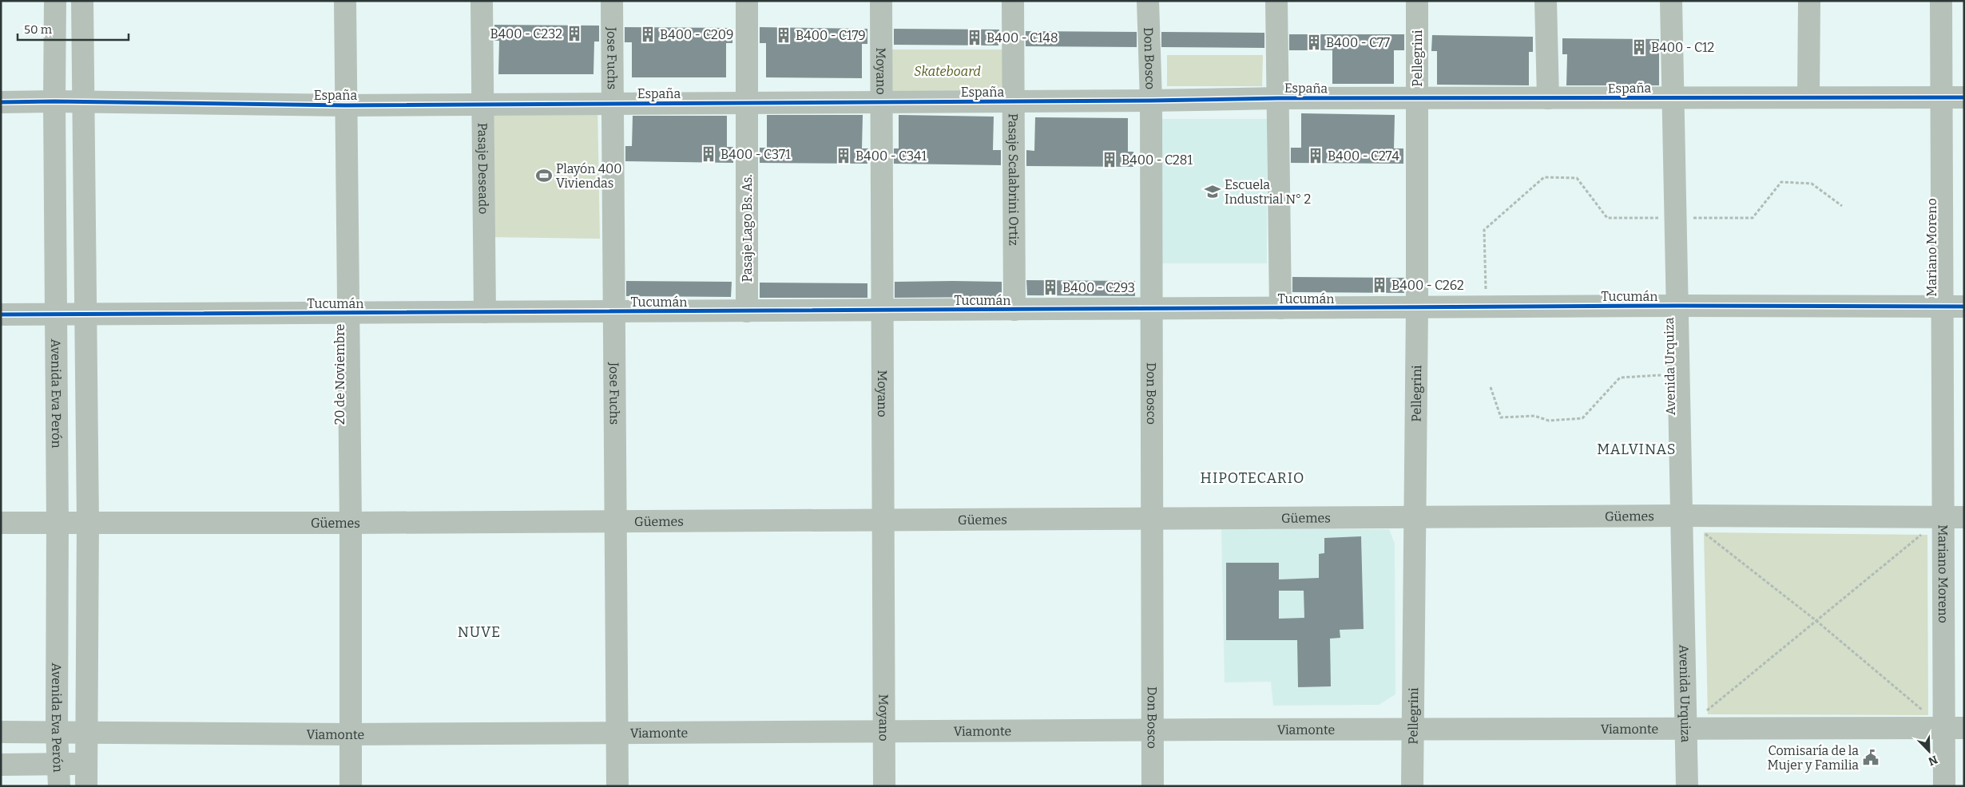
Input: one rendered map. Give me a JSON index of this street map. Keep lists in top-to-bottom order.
{
  "streets": {
    "street": [
      "Jose Fuchs",
      "Don Bosco",
      "Pellegrini",
      "Moyano",
      "España",
      "Pasaje Deseado",
      "Pasaje Scalabrini Ortiz",
      "Pasaje Lago Bs. As.",
      "Mariano Moreno",
      "Tucumán",
      "Avenida Urquiza",
      "20 de Noviembre",
      "Avenida Eva Perón",
      "Güemes",
      "Viamonte"
    ]
  },
  "crossings": [
    ["Jose Fuchs", "España"],
    ["Jose Fuchs", "Tucumán"],
    ["Jose Fuchs", "Güemes"],
    ["Jose Fuchs", "Viamonte"],
    ["Don Bosco", "España"],
    ["Don Bosco", "Tucumán"],
    ["Don Bosco", "Güemes"],
    ["Don Bosco", "Viamonte"],
    ["Pellegrini", "España"],
    ["Pellegrini", "Tucumán"],
    ["Pellegrini", "Güemes"],
    ["Pellegrini", "Viamonte"],
    ["Moyano", "España"],
    ["Moyano", "Tucumán"],
    ["Moyano", "Güemes"],
    ["Moyano", "Viamonte"],
    ["España", "Pasaje Deseado"],
    ["España", "Pasaje Scalabrini Ortiz"],
    ["España", "Pasaje Lago Bs. As."],
    ["España", "Mariano Moreno"],
    ["España", "Avenida Urquiza"],
    ["España", "20 de Noviembre"],
    ["España", "Avenida Eva Perón"],
    ["Pasaje Deseado", "Tucumán"],
    ["Pasaje Scalabrini Ortiz", "Tucumán"],
    ["Pasaje Lago Bs. As.", "Tucumán"],
    ["Mariano Moreno", "Tucumán"],
    ["Mariano Moreno", "Güemes"],
    ["Mariano Moreno", "Viamonte"],
    ["Tucumán", "Avenida Urquiza"],
    ["Tucumán", "20 de Noviembre"],
    ["Tucumán", "Avenida Eva Perón"],
    ["Avenida Urquiza", "Güemes"],
    ["Avenida Urquiza", "Viamonte"],
    ["20 de Noviembre", "Güemes"],
    ["20 de Noviembre", "Viamonte"],
    ["Avenida Eva Perón", "Güemes"],
    ["Avenida Eva Perón", "Viamonte"]
  ],
  "districts": ["MALVINAS", "HIPOTECARIO", "NUVE"],
  "parks": ["Skateboard"],
  "places": {
    "building": [
      "B400 - C232",
      "B400 - C209",
      "B400 - C179",
      "B400 - C148",
      "B400 - C77",
      "B400 - C12",
      "B400 - C371",
      "B400 - C341",
      "B400 - C274",
      "B400 - C281",
      "B400 - C262",
      "B400 - C293"
    ],
    "sports": ["Playón 400 Viviendas"],
    "school or university": ["Escuela Industrial N° 2"],
    "public building": ["Comisaría de la Mujer y Familia"]
  },
  "scale_bar": "50 m",
  "north": "bottom right"
}
